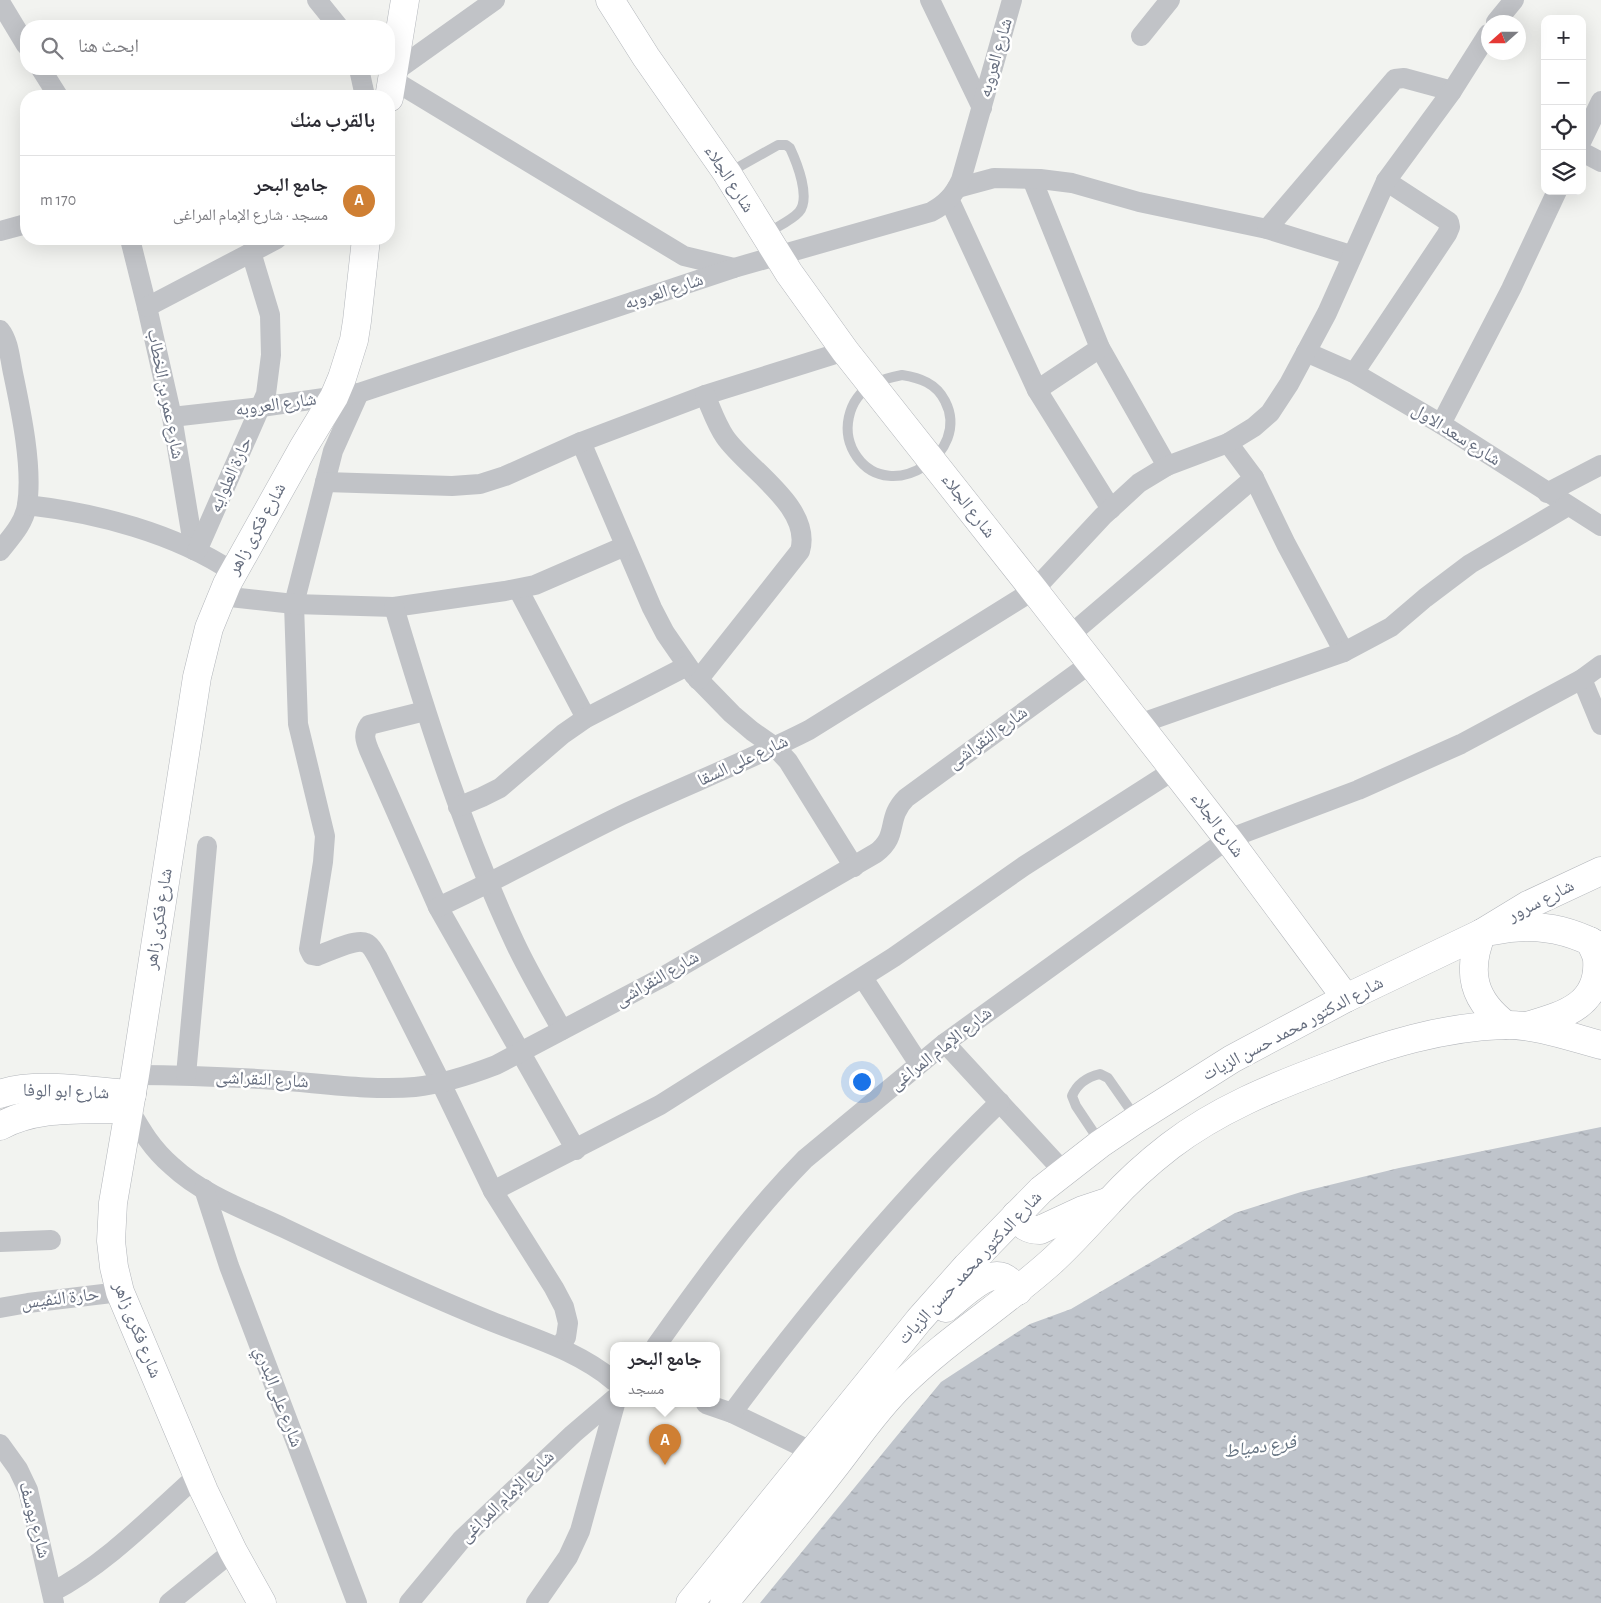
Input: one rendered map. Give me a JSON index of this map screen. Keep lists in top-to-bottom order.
{
  "streets": {
    "street": [
      "شارع العروبه",
      "شارع الجلاء",
      "شارع عمر بن الخطاب",
      "شارع سعد الاول",
      "حارة العلوايه",
      "شارع فكرى زاهر",
      "شارع النقراشى",
      "شارع على السقا",
      "شارع سرور",
      "شارع الدكتور محمد حسن الزيات",
      "شارع الإمام المراغى",
      "شارع ابو الوفا",
      "حارة النفيس",
      "شارع على البدري",
      "شارع يوسف"
    ]
  },
  "crossings": [
    ["شارع العروبه", "شارع الجلاء"],
    ["شارع العروبه", "شارع عمر بن الخطاب"],
    ["شارع العروبه", "حارة العلوايه"],
    ["شارع العروبه", "شارع فكرى زاهر"],
    ["شارع الجلاء", "شارع النقراشى"],
    ["شارع الجلاء", "شارع على السقا"],
    ["شارع الجلاء", "شارع الدكتور محمد حسن الزيات"],
    ["شارع الجلاء", "شارع الإمام المراغى"],
    ["شارع عمر بن الخطاب", "حارة العلوايه"],
    ["شارع سعد الاول", "شارع على السقا"],
    ["شارع فكرى زاهر", "شارع النقراشى"],
    ["شارع فكرى زاهر", "شارع ابو الوفا"],
    ["شارع فكرى زاهر", "حارة النفيس"],
    ["شارع النقراشى", "شارع ابو الوفا"],
    ["شارع سرور", "شارع الدكتور محمد حسن الزيات"]
  ],
  "water": ["فرع دمياط"],
  "north": "left",
  "page": {
    "map_buttons": ["+", "−"],
    "search": "ابحث هنا",
    "heading": "بالقرب منك",
    "list": [
      {
        "mark": "A",
        "name": "جامع البحر",
        "note": "مسجد · شارع الإمام المراغى",
        "value": "170 m"
      }
    ],
    "popup": ["جامع البحر", "مسجد"],
    "pins": "A"
  }
}
